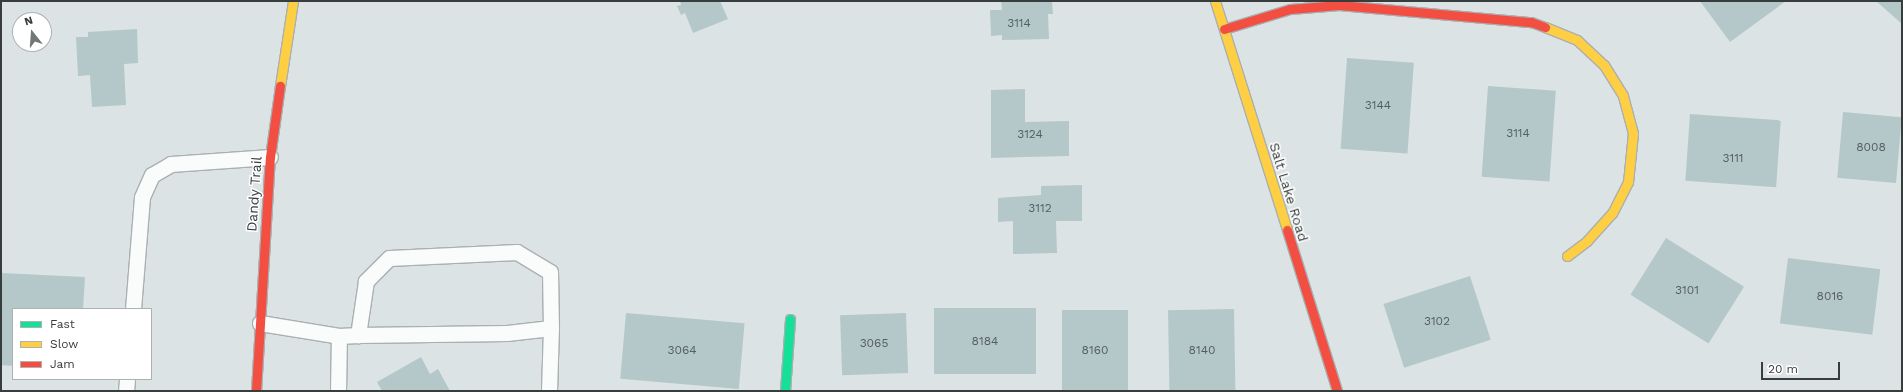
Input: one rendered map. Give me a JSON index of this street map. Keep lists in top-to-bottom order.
{
  "streets": {
    "street": ["Salt Lake Road", "Dandy Trail"]
  },
  "house_numbers": [
    "3114",
    "3144",
    "3114",
    "3124",
    "8008",
    "3111",
    "3112",
    "3101",
    "8016",
    "3102",
    "8184",
    "3065",
    "3064",
    "8160",
    "8140"
  ],
  "legend": ["Fast", "Slow", "Jam"],
  "scale_bar": "20 m",
  "north": "top"
}
